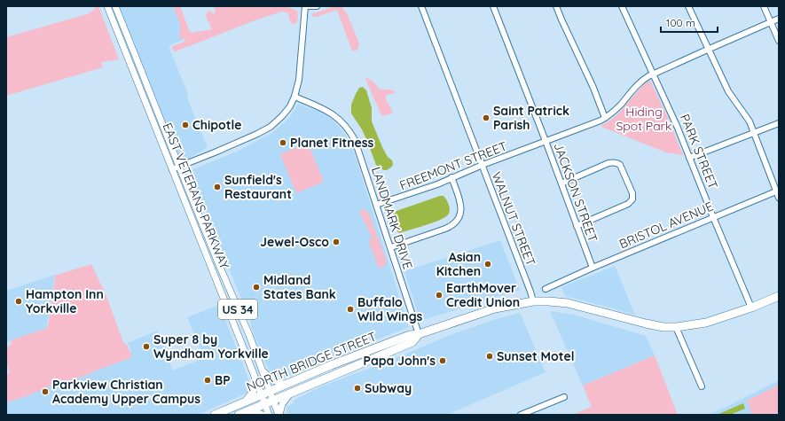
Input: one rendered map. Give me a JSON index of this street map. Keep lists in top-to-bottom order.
{
  "streets": {
    "highway": ["NORTH BRIDGE STREET"],
    "main road": ["EAST VETERANS PARKWAY", "US 34"],
    "street": [
      "PARK STREET",
      "FREEMONT STREET",
      "JACKSON STREET",
      "LANDMARK DRIVE",
      "WALNUT STREET",
      "BRISTOL AVENUE"
    ]
  },
  "crossings": [
    ["PARK STREET", "FREEMONT STREET"],
    ["PARK STREET", "BRISTOL AVENUE"],
    ["PARK STREET", "NORTH BRIDGE STREET"],
    ["FREEMONT STREET", "JACKSON STREET"],
    ["FREEMONT STREET", "LANDMARK DRIVE"],
    ["FREEMONT STREET", "WALNUT STREET"],
    ["JACKSON STREET", "BRISTOL AVENUE"],
    ["EAST VETERANS PARKWAY", "US 34"],
    ["EAST VETERANS PARKWAY", "NORTH BRIDGE STREET"],
    ["LANDMARK DRIVE", "NORTH BRIDGE STREET"],
    ["WALNUT STREET", "NORTH BRIDGE STREET"],
    ["US 34", "NORTH BRIDGE STREET"]
  ],
  "parks": ["Hiding Spot Park"],
  "places": [
    "Saint Patrick Parish",
    "Chipotle",
    "Planet Fitness",
    "Sunfield's Restaurant",
    "Jewel-Osco",
    "Asian Kitchen",
    "Midland States Bank",
    "EarthMover Credit Union",
    "Hampton Inn Yorkville",
    "Buffalo Wild Wings",
    "Super 8 by Wyndham Yorkville",
    "Sunset Motel",
    "Papa John's",
    "BP",
    "Subway",
    "Parkview Christian Academy Upper Campus"
  ],
  "scale_bar": "100 m"
}
